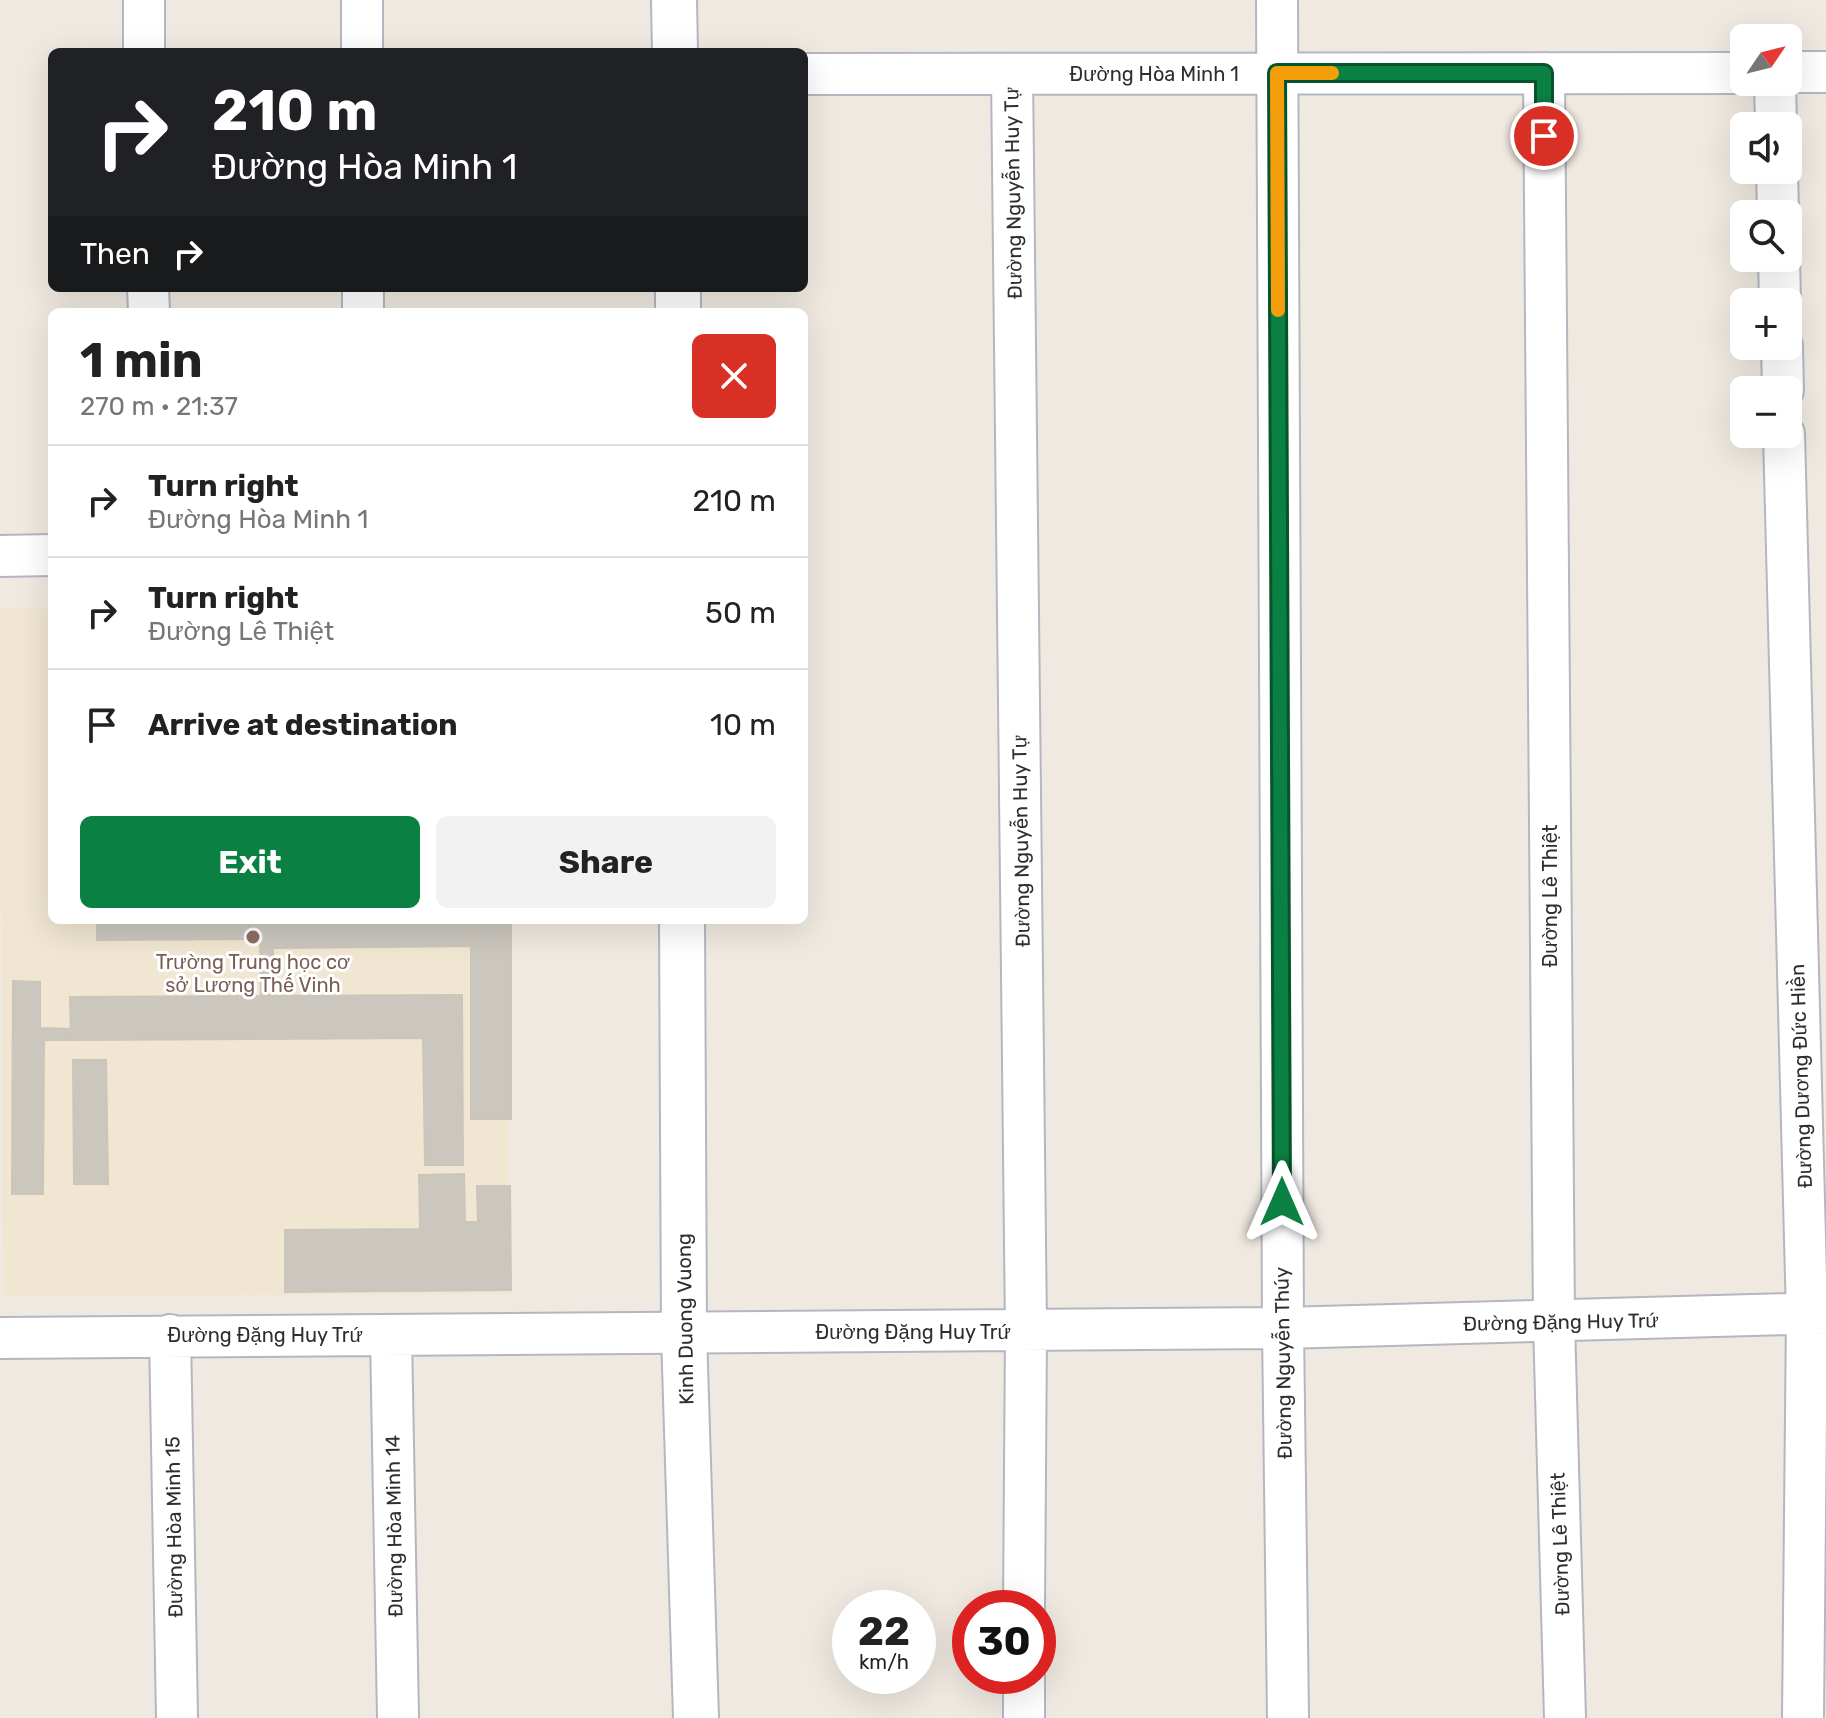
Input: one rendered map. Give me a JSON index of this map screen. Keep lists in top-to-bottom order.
{
  "streets": {
    "street": [
      "Đường Hòa Minh 1",
      "Đường Nguyễn Huy Tự",
      "Đường Lê Thiệt",
      "Đường Dương Đức Hiền",
      "Kinh Duong Vuong",
      "Đường Đặng Huy Trứ",
      "Đường Nguyễn Thúy",
      "Đường Hòa Minh 14",
      "Đường Hòa Minh 15"
    ]
  },
  "crossings": [
    ["Đường Hòa Minh 1", "Đường Nguyễn Huy Tự"],
    ["Đường Hòa Minh 1", "Đường Lê Thiệt"],
    ["Đường Hòa Minh 1", "Đường Nguyễn Thúy"],
    ["Đường Nguyễn Huy Tự", "Đường Đặng Huy Trứ"],
    ["Đường Lê Thiệt", "Đường Đặng Huy Trứ"],
    ["Đường Dương Đức Hiền", "Đường Đặng Huy Trứ"],
    ["Kinh Duong Vuong", "Đường Đặng Huy Trứ"],
    ["Đường Đặng Huy Trứ", "Đường Nguyễn Thúy"],
    ["Đường Đặng Huy Trứ", "Đường Hòa Minh 14"],
    ["Đường Đặng Huy Trứ", "Đường Hòa Minh 15"]
  ],
  "places": ["Trường Trung học cơ sở Lương Thế Vinh"],
  "north": "top right",
  "page": {
    "map_buttons": ["+", "−"],
    "turn": ["210 m", "Đường Hòa Minh 1"],
    "then": "Then",
    "heading": ["1 min", "270 m · 21:37"],
    "list": [
      {
        "name": "Turn right",
        "note": "Đường Hòa Minh 1",
        "value": "210 m"
      },
      {
        "name": "Turn right",
        "note": "Đường Lê Thiệt",
        "value": "50 m"
      },
      {
        "name": "Arrive at destination",
        "value": "10 m"
      }
    ],
    "buttons": ["Exit", "Share"],
    "speed": "22 km/h",
    "limit": "30"
  }
}
